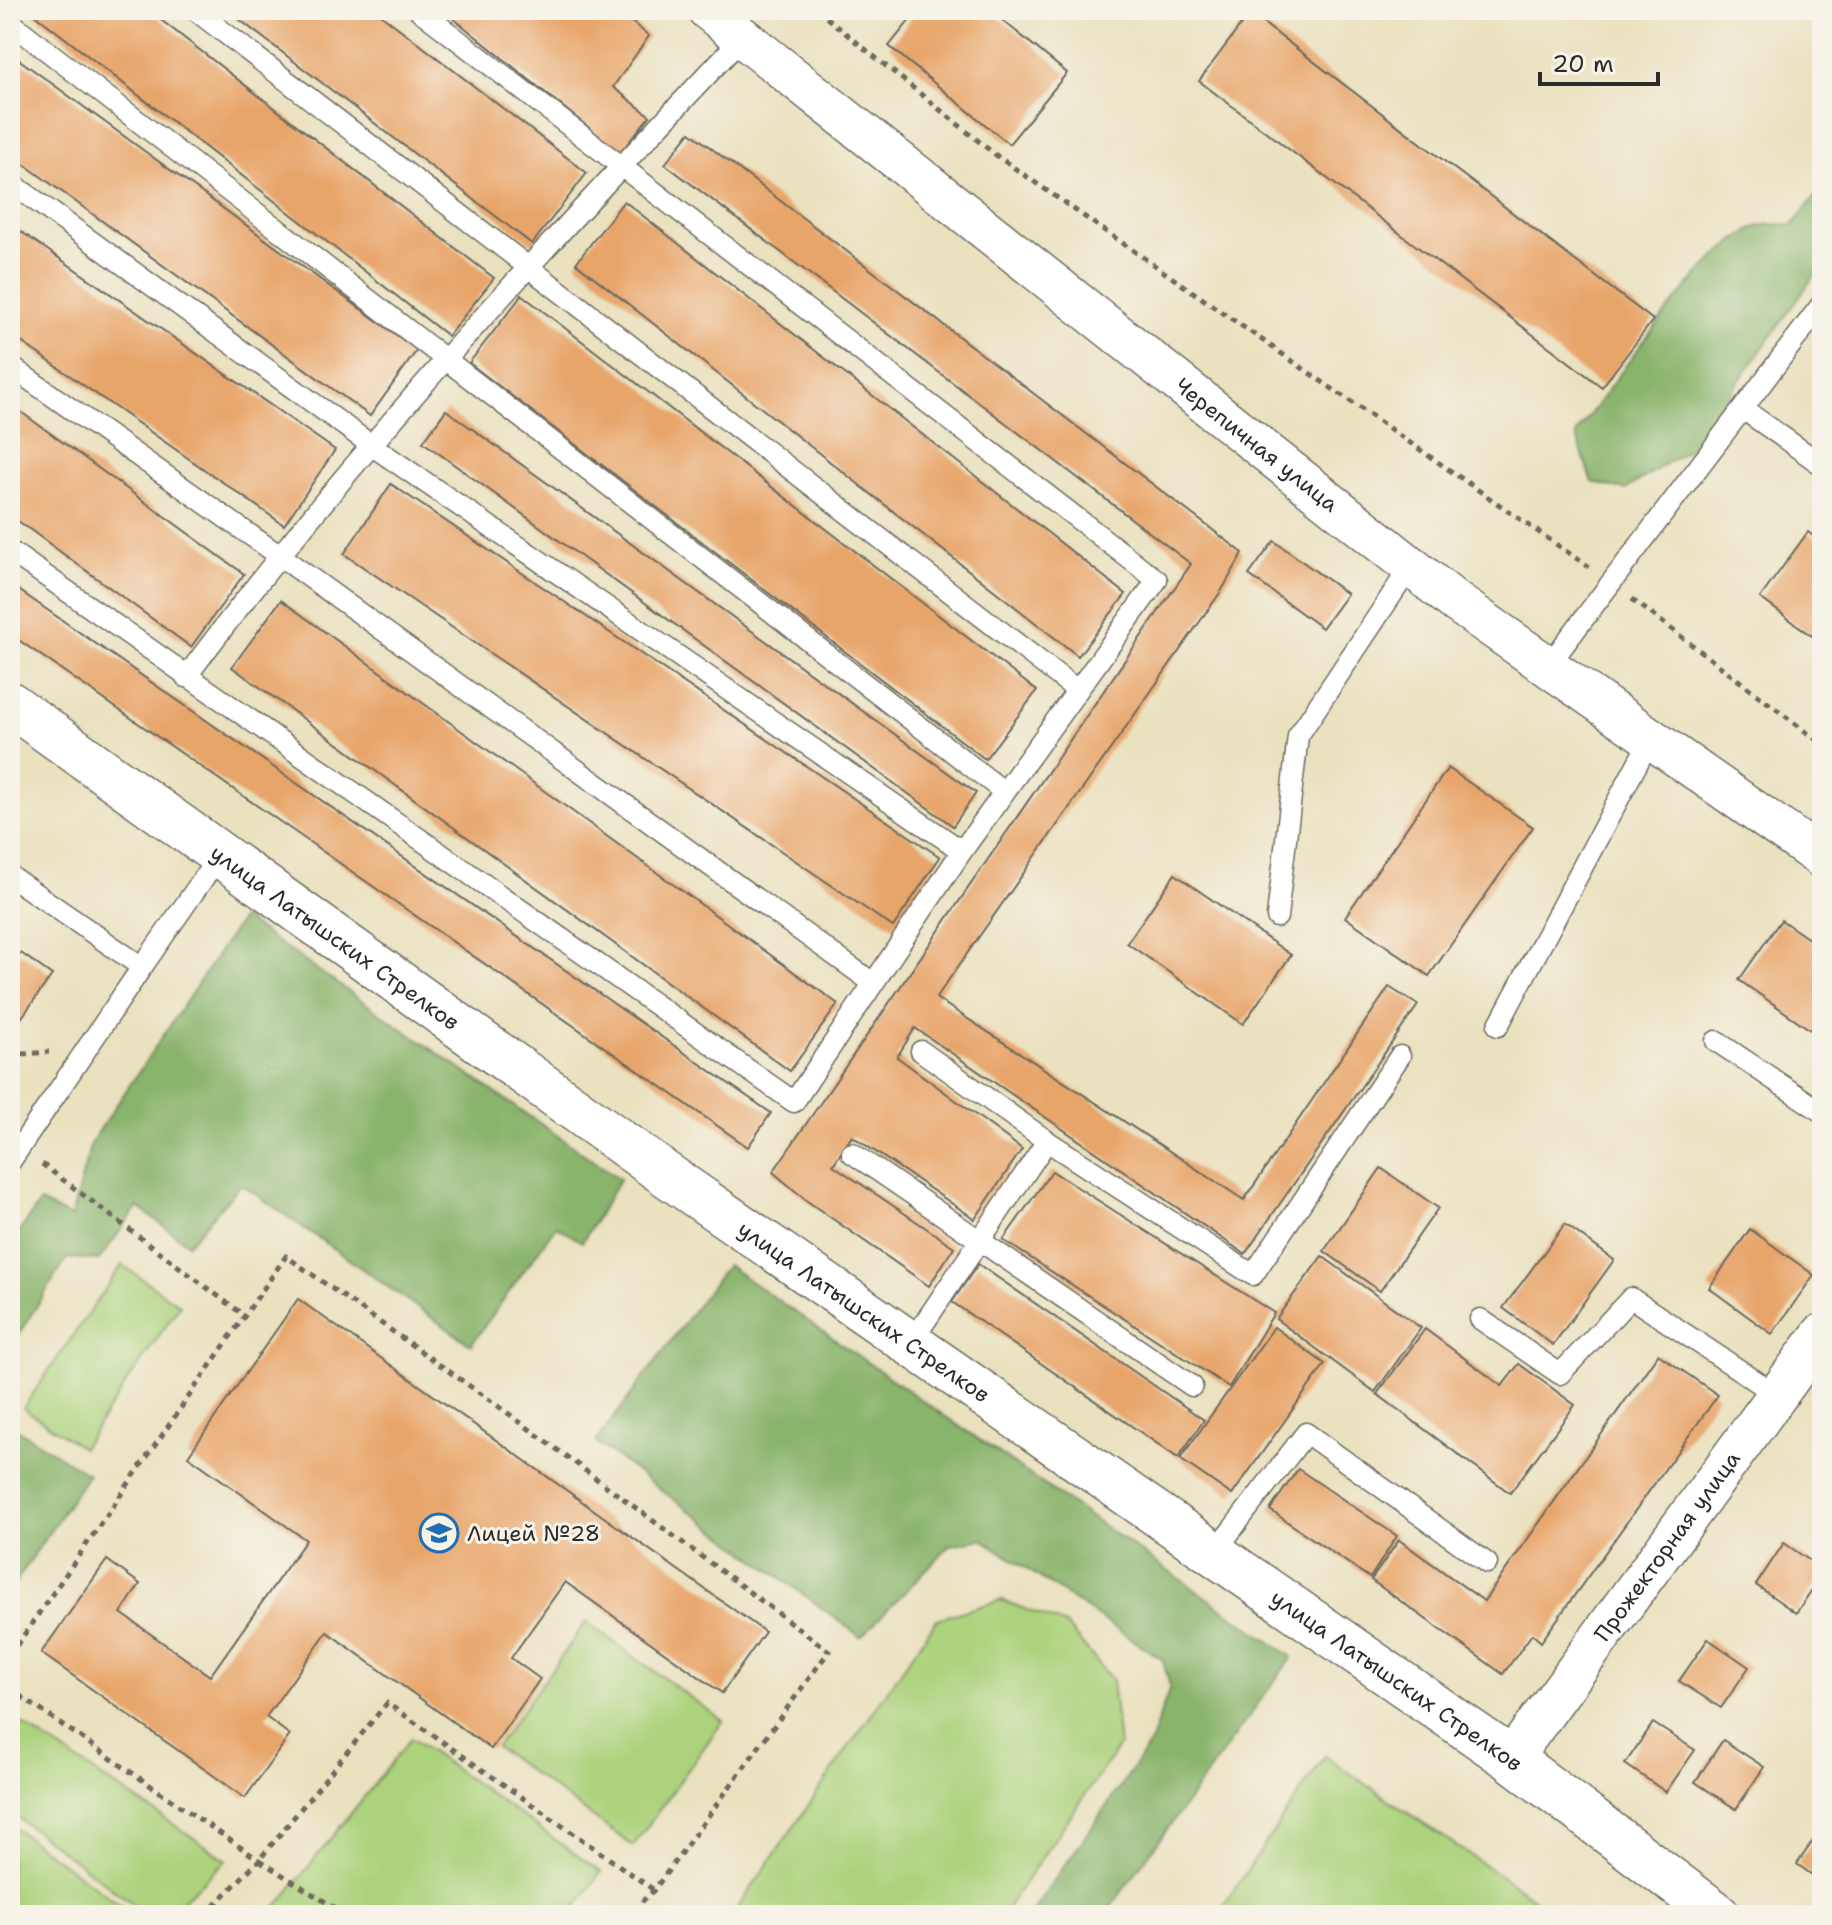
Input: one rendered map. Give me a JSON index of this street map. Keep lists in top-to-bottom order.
{
  "streets": {
    "street": ["Черепичная улица", "улица Латышских Стрелков", "Прожекторная улица"]
  },
  "crossings": [
    ["улица Латышских Стрелков", "Прожекторная улица"]
  ],
  "places": {
    "school or university": ["Лицей №28"]
  },
  "scale_bar": "20 m"
}
